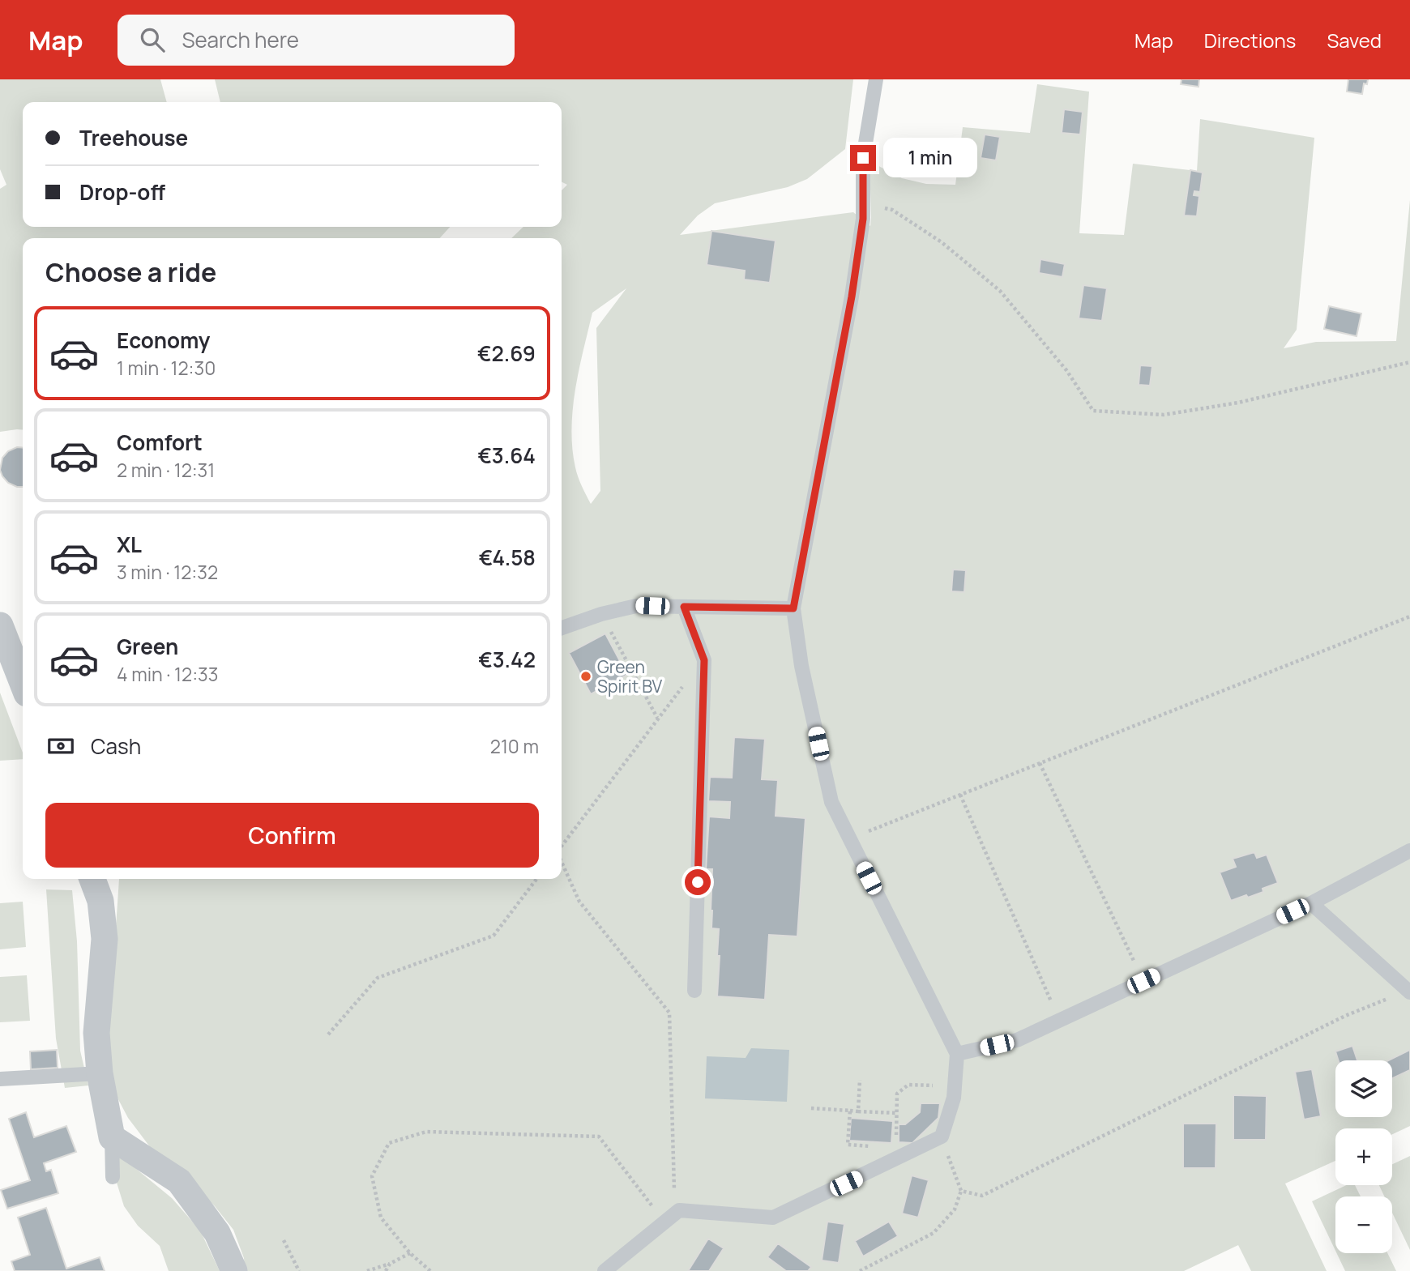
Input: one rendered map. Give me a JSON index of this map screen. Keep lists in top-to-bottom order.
{
  "places": ["Green Spirit BV"],
  "page": {
    "header": "Map",
    "search": "Search here",
    "nav": ["Map", "Directions", "Saved"],
    "banner": ["Treehouse", "Drop-off"],
    "bubble": "1 min",
    "heading": "Choose a ride",
    "list": [
      {
        "name": "Economy",
        "note": "1 min · 12:30",
        "value": "€2.69"
      },
      {
        "name": "Comfort",
        "note": "2 min · 12:31",
        "value": "€3.64"
      },
      {
        "name": "XL",
        "note": "3 min · 12:32",
        "value": "€4.58"
      },
      {
        "name": "Green",
        "note": "4 min · 12:33",
        "value": "€3.42"
      }
    ],
    "pay": ["Cash", "210 m"],
    "buttons": "Confirm",
    "map_buttons": ["+", "−"]
  }
}
